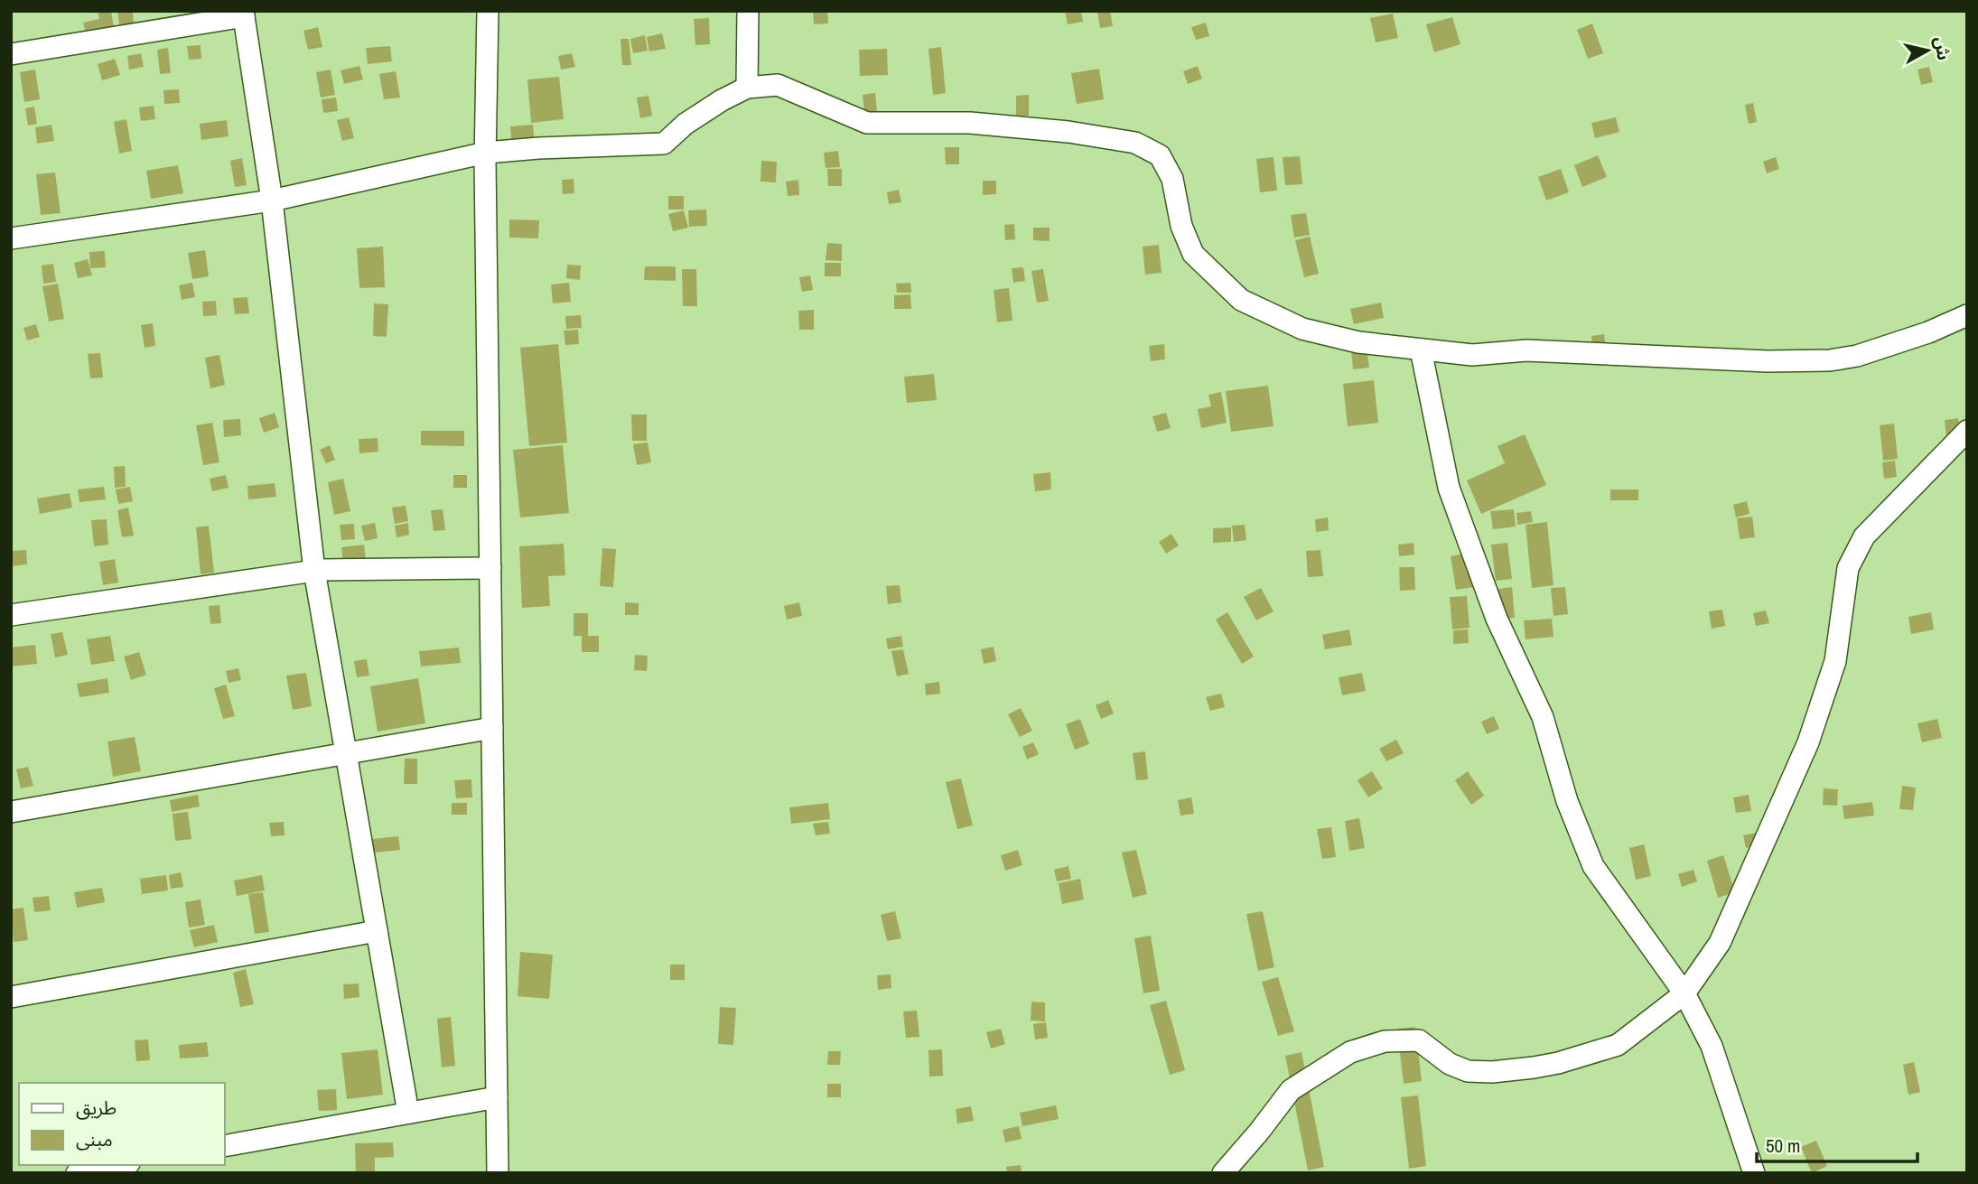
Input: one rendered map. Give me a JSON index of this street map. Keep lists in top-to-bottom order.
{
  "legend": ["طريق", "مبنى"],
  "scale_bar": "50 m",
  "north": "right"
}
